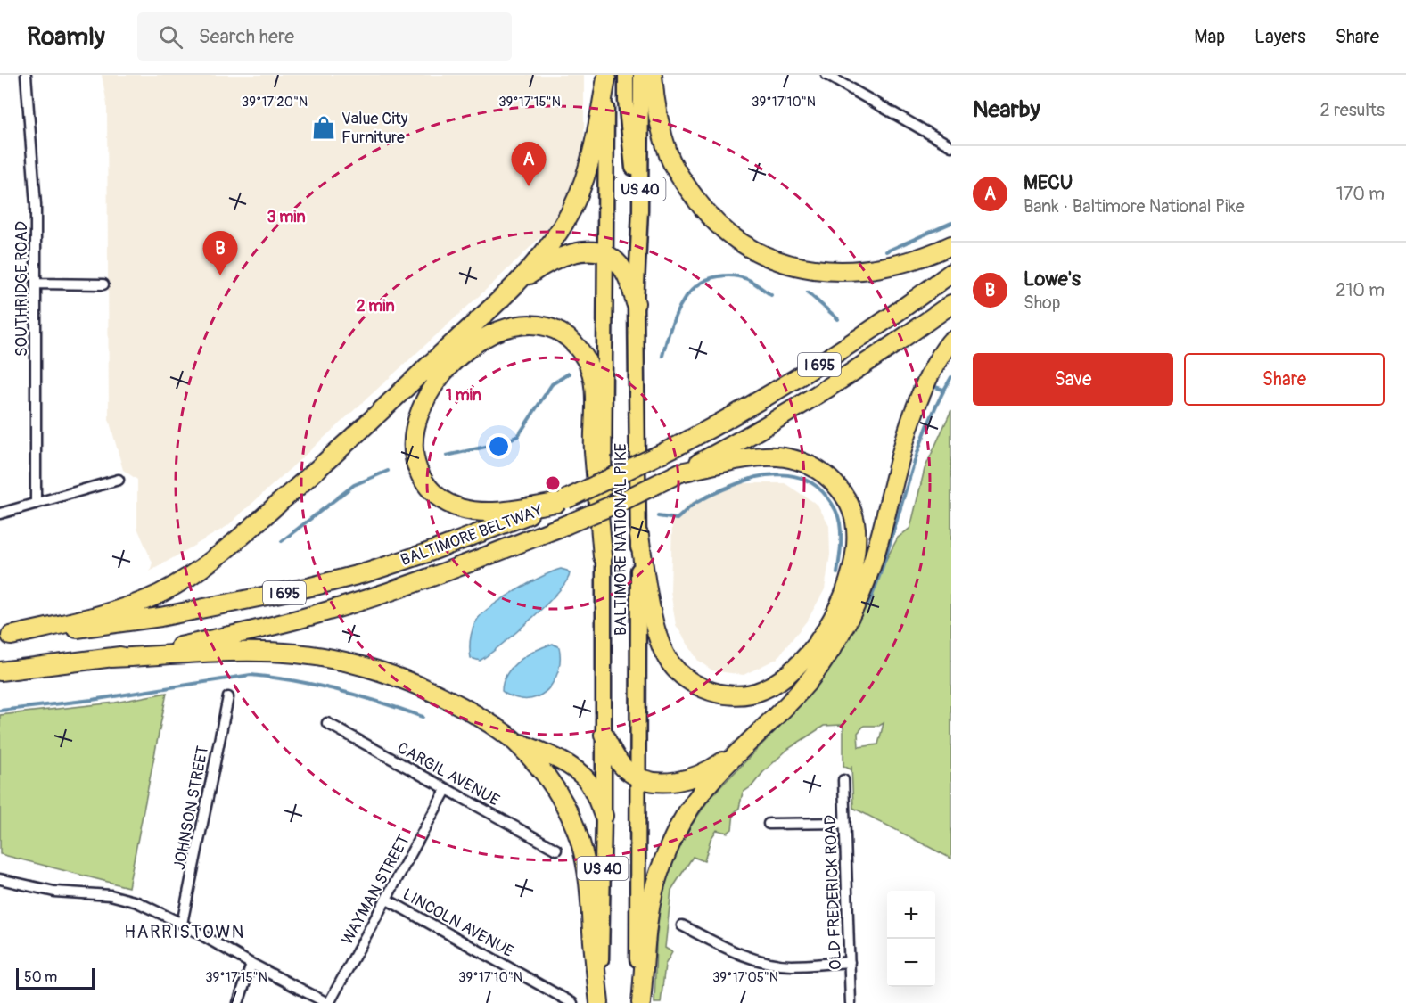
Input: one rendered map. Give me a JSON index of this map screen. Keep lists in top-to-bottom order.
{
  "streets": {
    "highway": ["I 695", "BALTIMORE BELTWAY"],
    "main road": ["US 40", "BALTIMORE NATIONAL PIKE"],
    "street": [
      "SOUTHRIDGE ROAD",
      "CARGIL AVENUE",
      "JOHNSON STREET",
      "WAYMAN STREET",
      "OLD FREDERICK ROAD",
      "LINCOLN AVENUE"
    ]
  },
  "crossings": [
    ["CARGIL AVENUE", "WAYMAN STREET"],
    ["WAYMAN STREET", "LINCOLN AVENUE"]
  ],
  "districts": ["HARRISTOWN"],
  "places": {
    "shop": ["Value City Furniture"]
  },
  "scale_bar": "50 m",
  "page": {
    "header": "Roamly",
    "search": "Search here",
    "nav": ["Map", "Layers", "Share"],
    "heading": ["Nearby", "2 results"],
    "pins": ["A", "B"],
    "list": [
      {
        "mark": "A",
        "name": "MECU",
        "note": "Bank · Baltimore National Pike",
        "value": "170 m"
      },
      {
        "mark": "B",
        "name": "Lowe's",
        "note": "Shop",
        "value": "210 m"
      }
    ],
    "buttons": ["Save", "Share"],
    "map_buttons": ["+", "−"],
    "scale": "50 m"
  },
  "coordinates": [
    "39°17'20\"N",
    "39°17'15\"N",
    "39°17'10\"N",
    "39°17'05\"N"
  ],
  "rings": ["3 min", "2 min", "1 min"]
}
